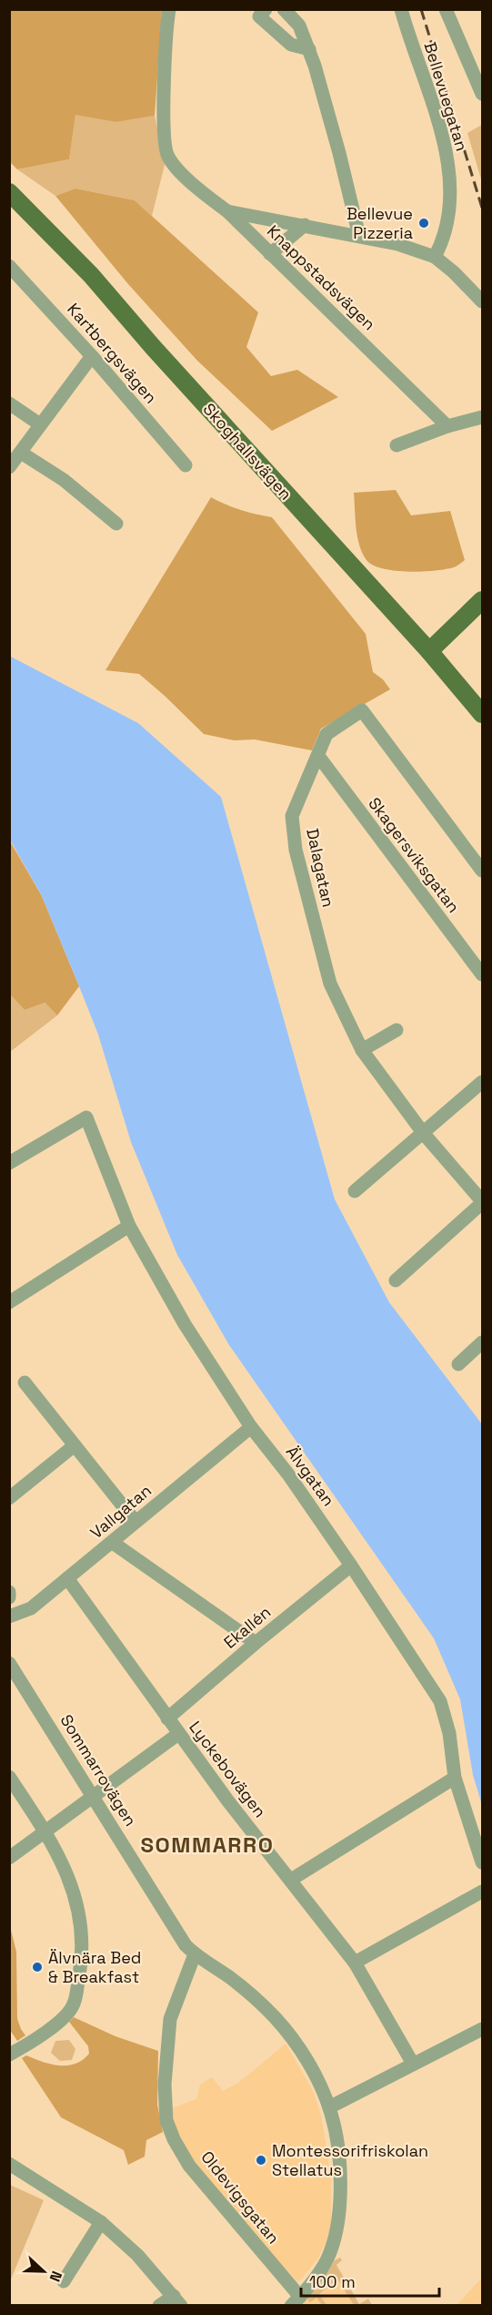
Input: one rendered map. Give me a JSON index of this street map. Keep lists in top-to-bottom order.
{
  "streets": {
    "main road": ["Skoghallsvägen"],
    "street": [
      "Bellevuegatan",
      "Knappstadsvägen",
      "Kartbergsvägen",
      "Skagersviksgatan",
      "Dalagatan",
      "Älvgatan",
      "Vallgatan",
      "Ekallén",
      "Lyckebovägen",
      "Sommarrovägen",
      "Oldevigsgatan"
    ]
  },
  "crossings": [
    ["Skagersviksgatan", "Dalagatan"],
    ["Älvgatan", "Vallgatan"],
    ["Älvgatan", "Ekallén"],
    ["Vallgatan", "Lyckebovägen"],
    ["Ekallén", "Lyckebovägen"],
    ["Sommarrovägen", "Oldevigsgatan"]
  ],
  "districts": ["SOMMARRO"],
  "places": ["Bellevue Pizzeria", "Älvnära Bed & Breakfast", "Montessorifriskolan Stellatus"],
  "scale_bar": "100 m",
  "north": "right"
}
